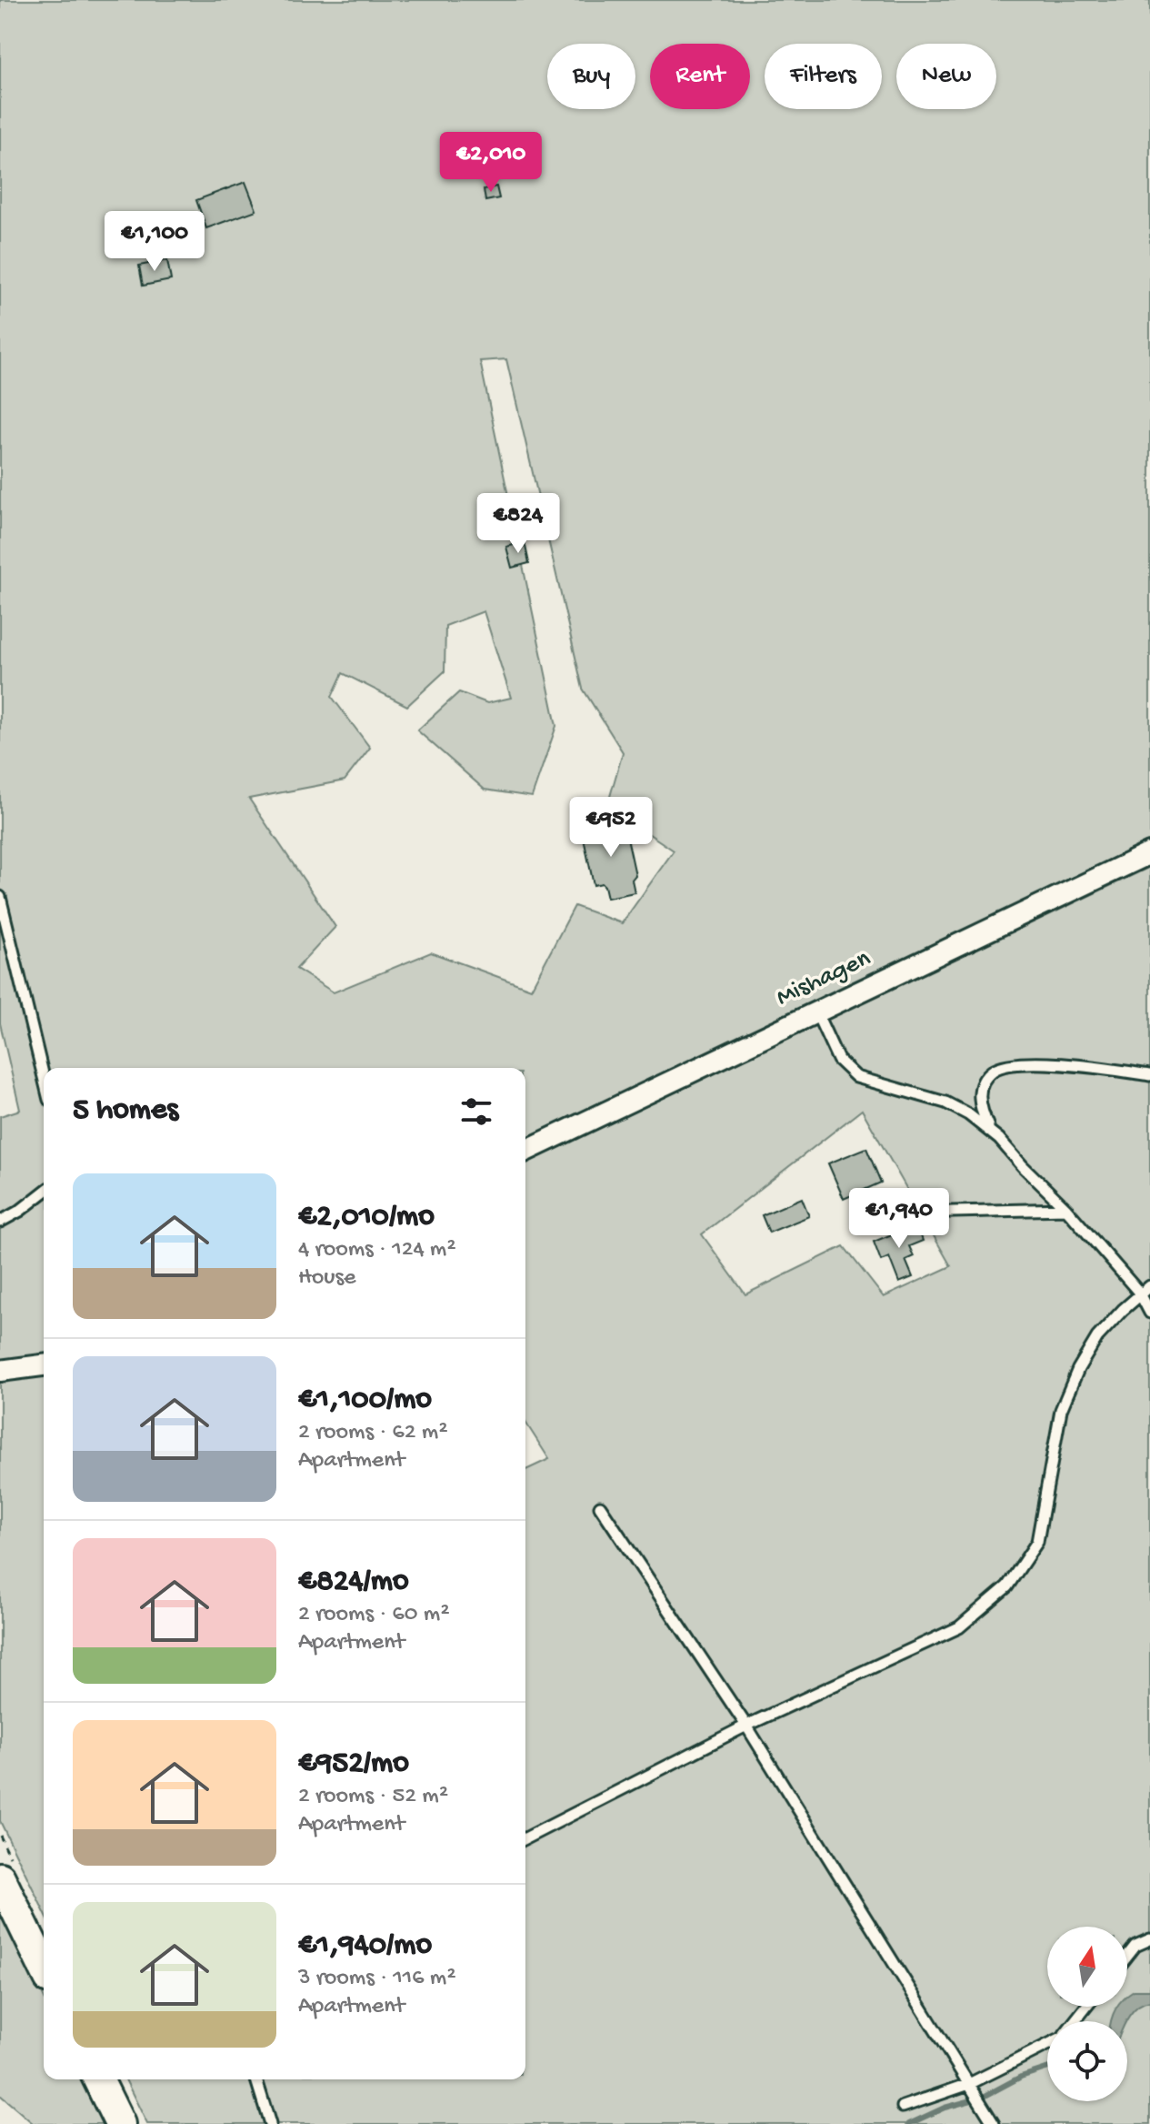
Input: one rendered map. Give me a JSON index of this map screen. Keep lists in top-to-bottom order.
{
  "streets": {
    "street": ["Mishagen"]
  },
  "north": "top",
  "page": {
    "chip": [
      "Buy",
      "Rent",
      "Filters",
      "New"
    ],
    "price": [
      "€2,010",
      "€1,100",
      "€824",
      "€952",
      "€1,940"
    ],
    "heading": "5 homes",
    "list": [
      {
        "name": "€2,010/mo",
        "note": "4 rooms · 124 m² · House"
      },
      {
        "name": "€1,100/mo",
        "note": "2 rooms · 62 m² · Apartment"
      },
      {
        "name": "€824/mo",
        "note": "2 rooms · 60 m² · Apartment"
      },
      {
        "name": "€952/mo",
        "note": "2 rooms · 52 m² · Apartment"
      },
      {
        "name": "€1,940/mo",
        "note": "3 rooms · 116 m² · Apartment"
      }
    ]
  }
}
